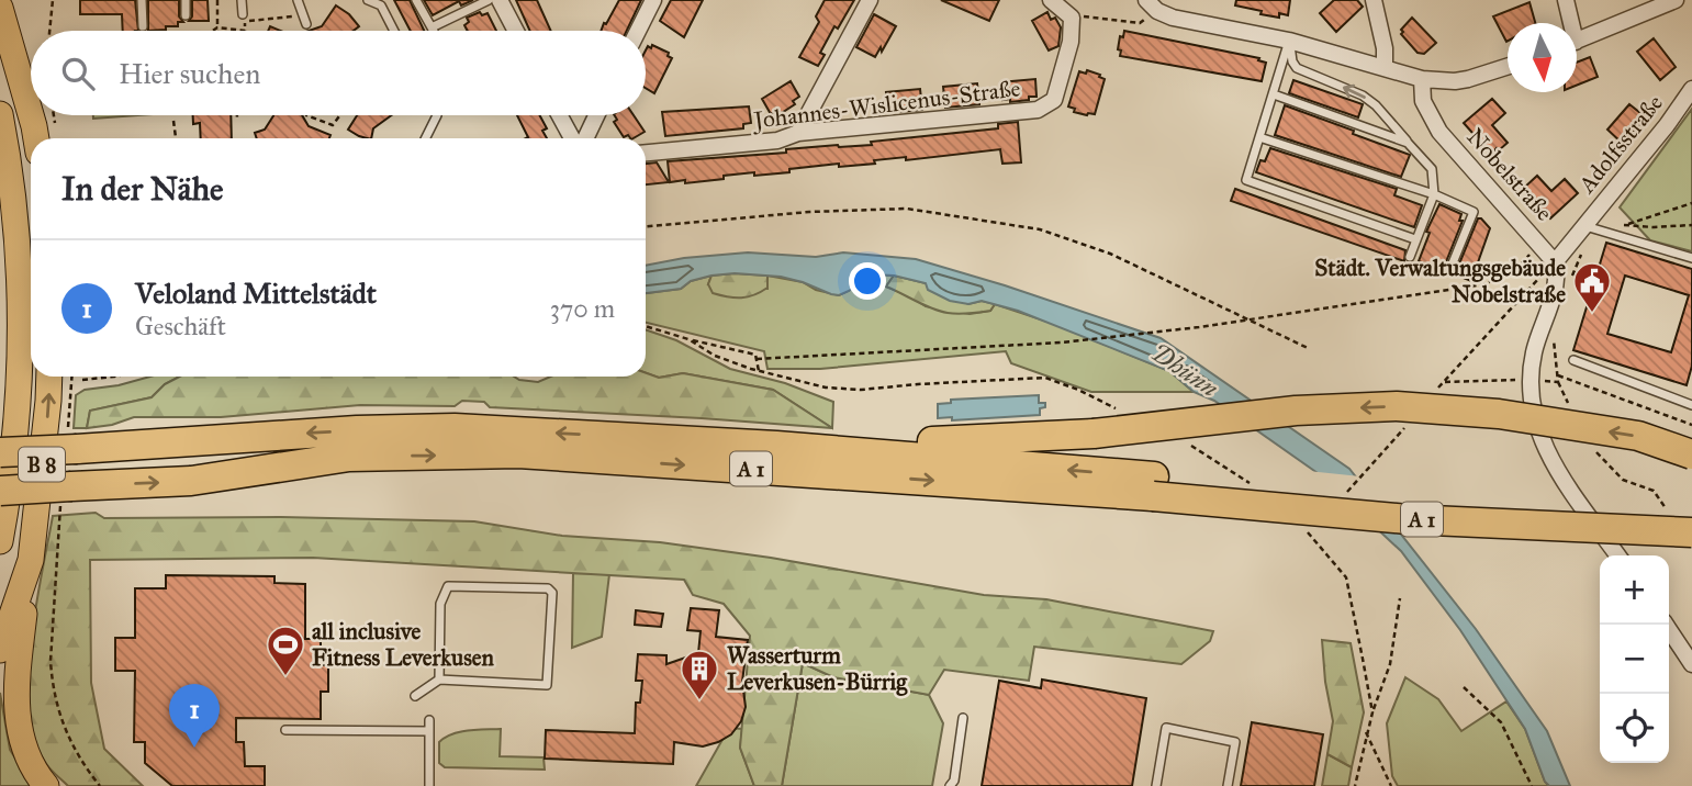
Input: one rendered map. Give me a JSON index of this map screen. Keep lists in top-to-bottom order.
{
  "streets": {
    "highway": ["B 8", "A 1"],
    "street": ["Johannes-Wislicenus-Straße", "Adolfsstraße", "Nobelstraße"]
  },
  "crossings": [
    ["Adolfsstraße", "Nobelstraße"],
    ["B 8", "A 1"]
  ],
  "water": ["Dhünn"],
  "places": {
    "public building": ["Städt. Verwaltungsgebäude Nobelstraße"],
    "sports": ["all inclusive Fitness Leverkusen"],
    "building": ["Wasserturm Leverkusen-Bürrig"]
  },
  "north": "bottom",
  "page": {
    "search": "Hier suchen",
    "heading": "In der Nähe",
    "list": [
      {
        "mark": "1",
        "name": "Veloland Mittelstädt",
        "note": "Geschäft",
        "value": "370 m"
      }
    ],
    "map_buttons": ["+", "−"],
    "pins": "1"
  }
}
